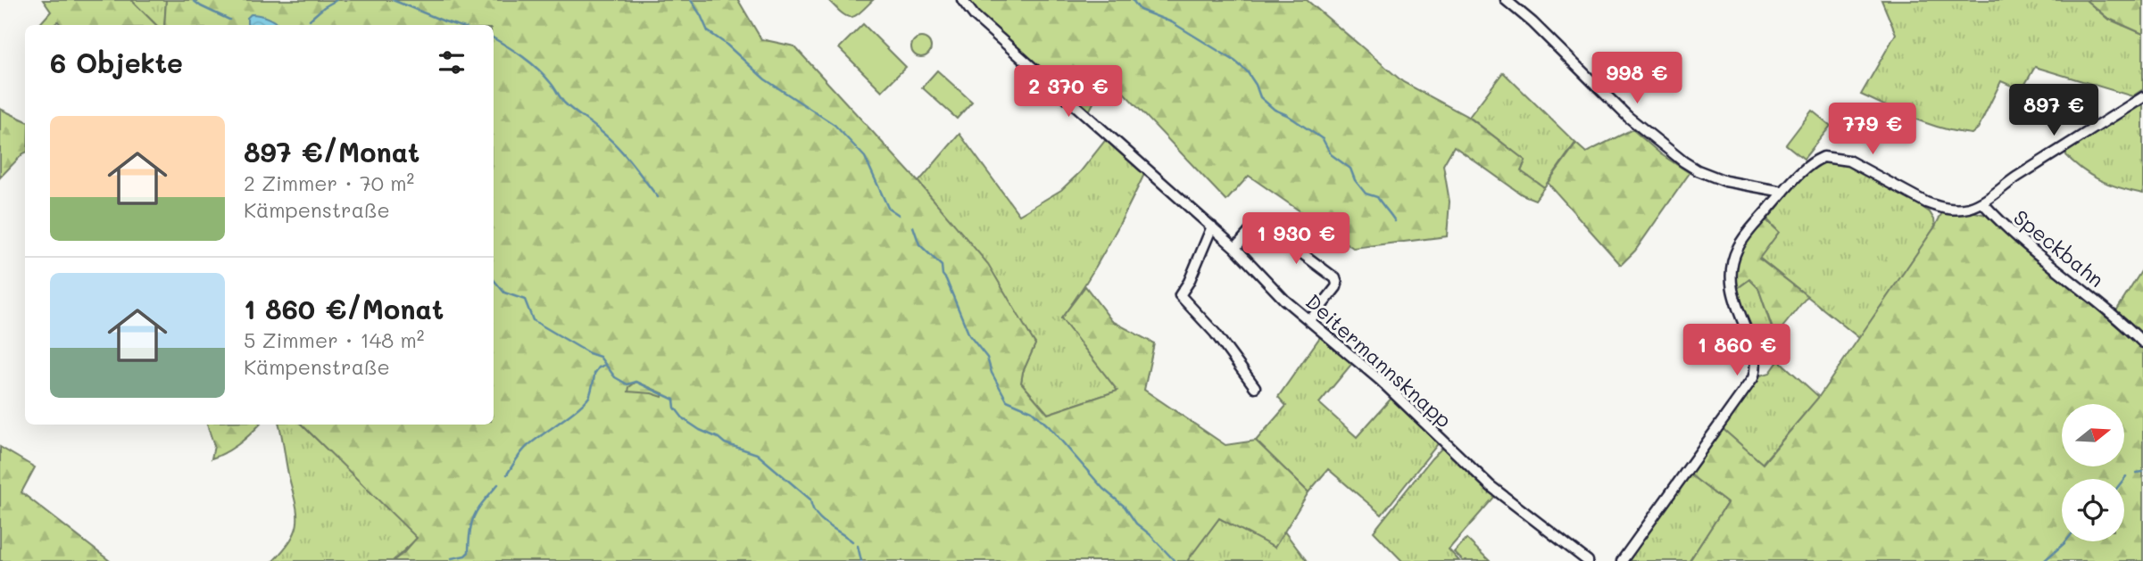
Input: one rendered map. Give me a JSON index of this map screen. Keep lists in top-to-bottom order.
{
  "streets": {
    "street": ["Speckbahn", "Deitermannsknapp"]
  },
  "north": "right",
  "page": {
    "heading": "6 Objekte",
    "price": [
      "998 €",
      "2 370 €",
      "897 €",
      "779 €",
      "1 930 €",
      "1 860 €"
    ],
    "list": [
      {
        "name": "897 €/Monat",
        "note": "2 Zimmer · 70 m² · Kämpenstraße"
      },
      {
        "name": "1 860 €/Monat",
        "note": "5 Zimmer · 148 m² · Kämpenstraße"
      }
    ]
  }
}
